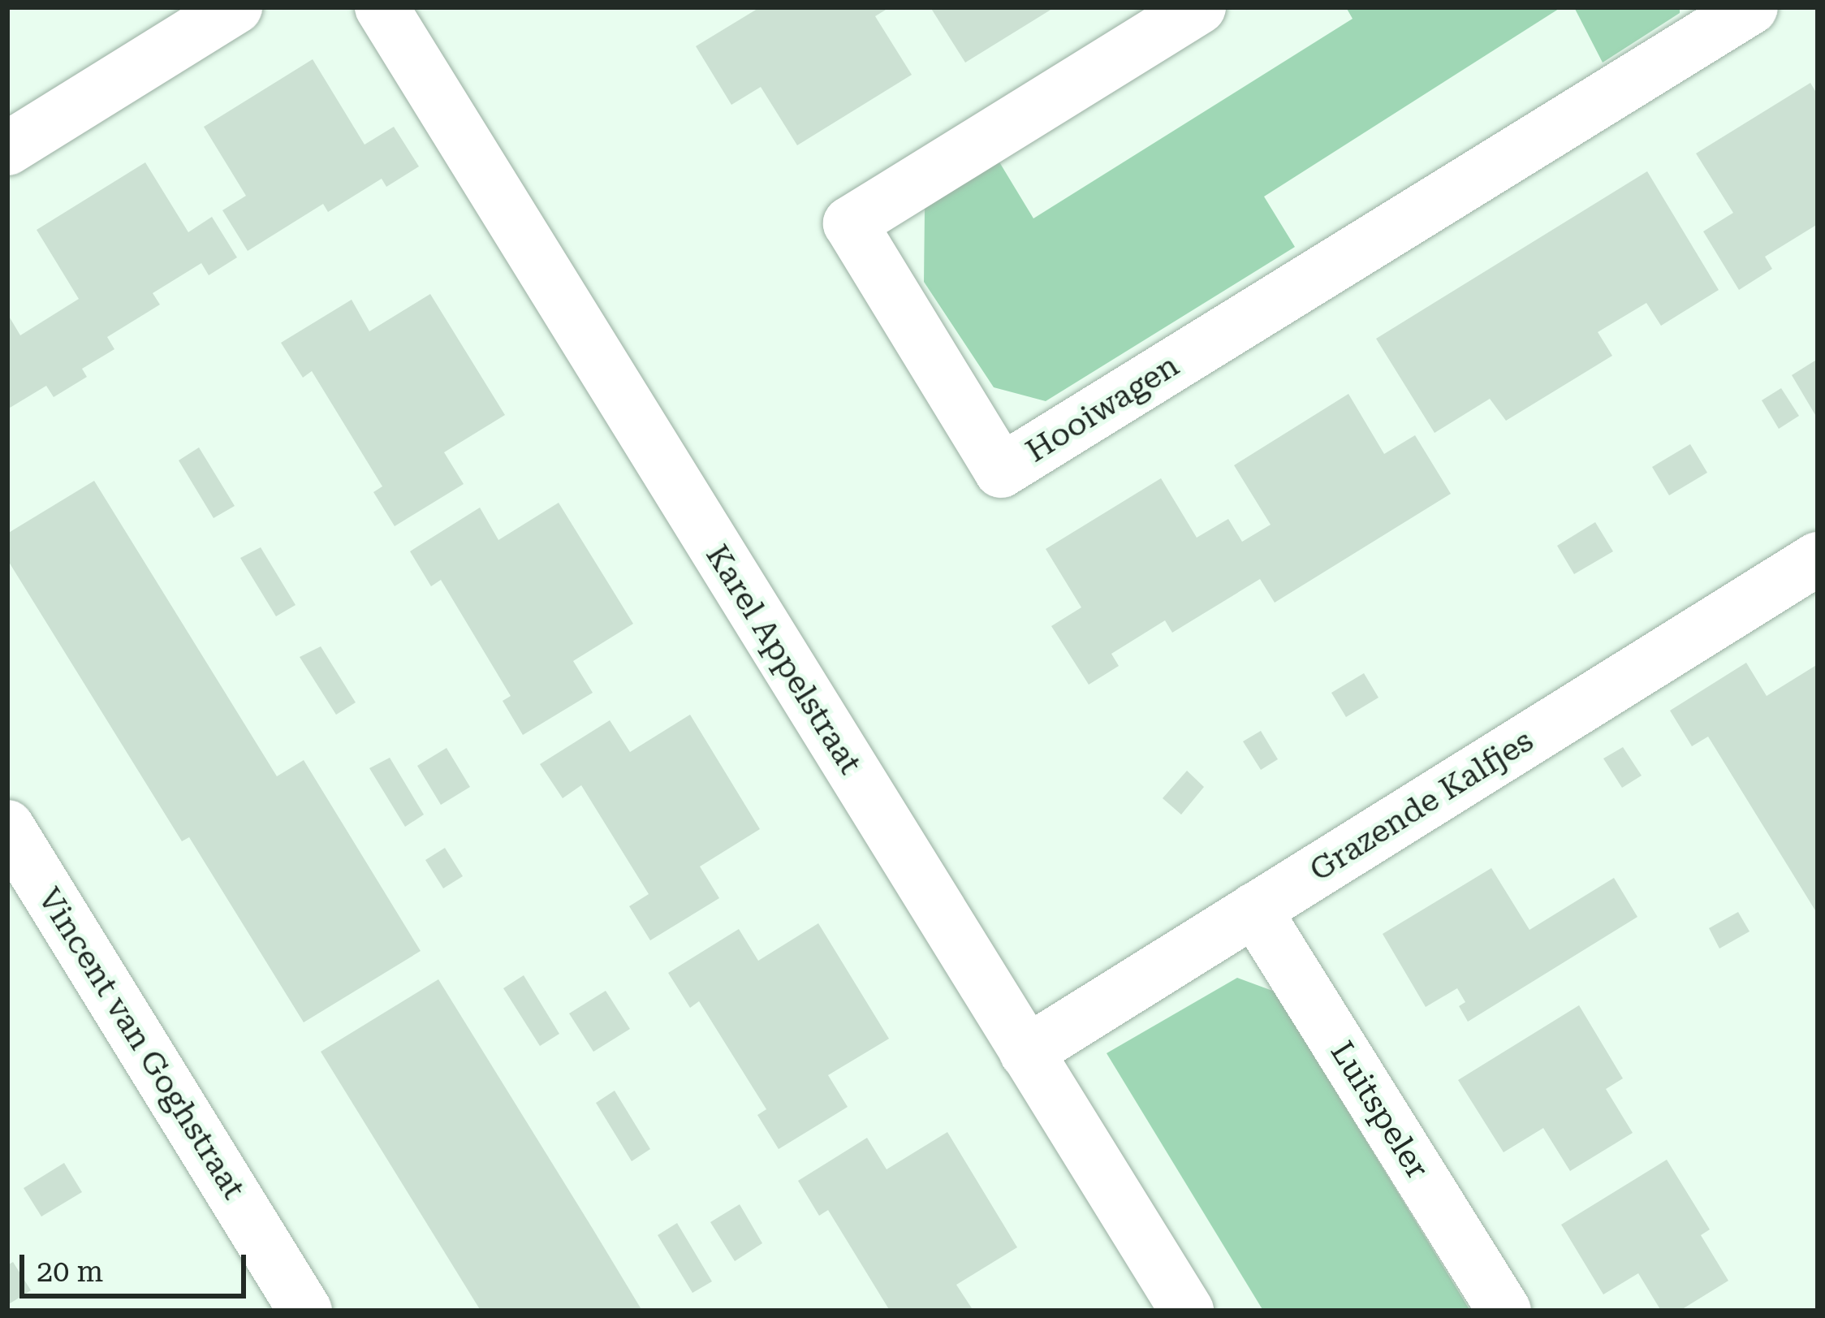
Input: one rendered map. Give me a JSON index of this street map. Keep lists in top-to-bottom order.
{
  "streets": {
    "street": [
      "Hooiwagen",
      "Karel Appelstraat",
      "Grazende Kalfjes",
      "Vincent van Goghstraat",
      "Luitspeler"
    ]
  },
  "crossings": [
    ["Karel Appelstraat", "Grazende Kalfjes"],
    ["Grazende Kalfjes", "Luitspeler"]
  ],
  "scale_bar": "20 m"
}
